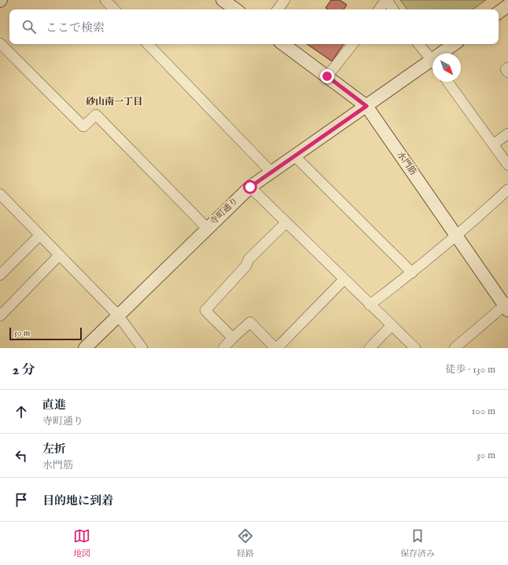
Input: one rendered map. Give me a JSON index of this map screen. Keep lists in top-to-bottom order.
{
  "streets": {
    "street": ["水門筋", "寺町通り"]
  },
  "crossings": [
    ["水門筋", "寺町通り"]
  ],
  "districts": ["砂山南一丁目"],
  "scale_bar": "50 m",
  "north": "bottom right",
  "page": {
    "search": "ここで検索",
    "scale": "50 m",
    "heading": ["2 分", "徒歩 · 130 m"],
    "list": [
      ["直進", "寺町通り", "100 m"],
      ["左折", "水門筋", "30 m"],
      "目的地に到着"
    ],
    "nav": ["地図", "経路", "保存済み"]
  }
}
